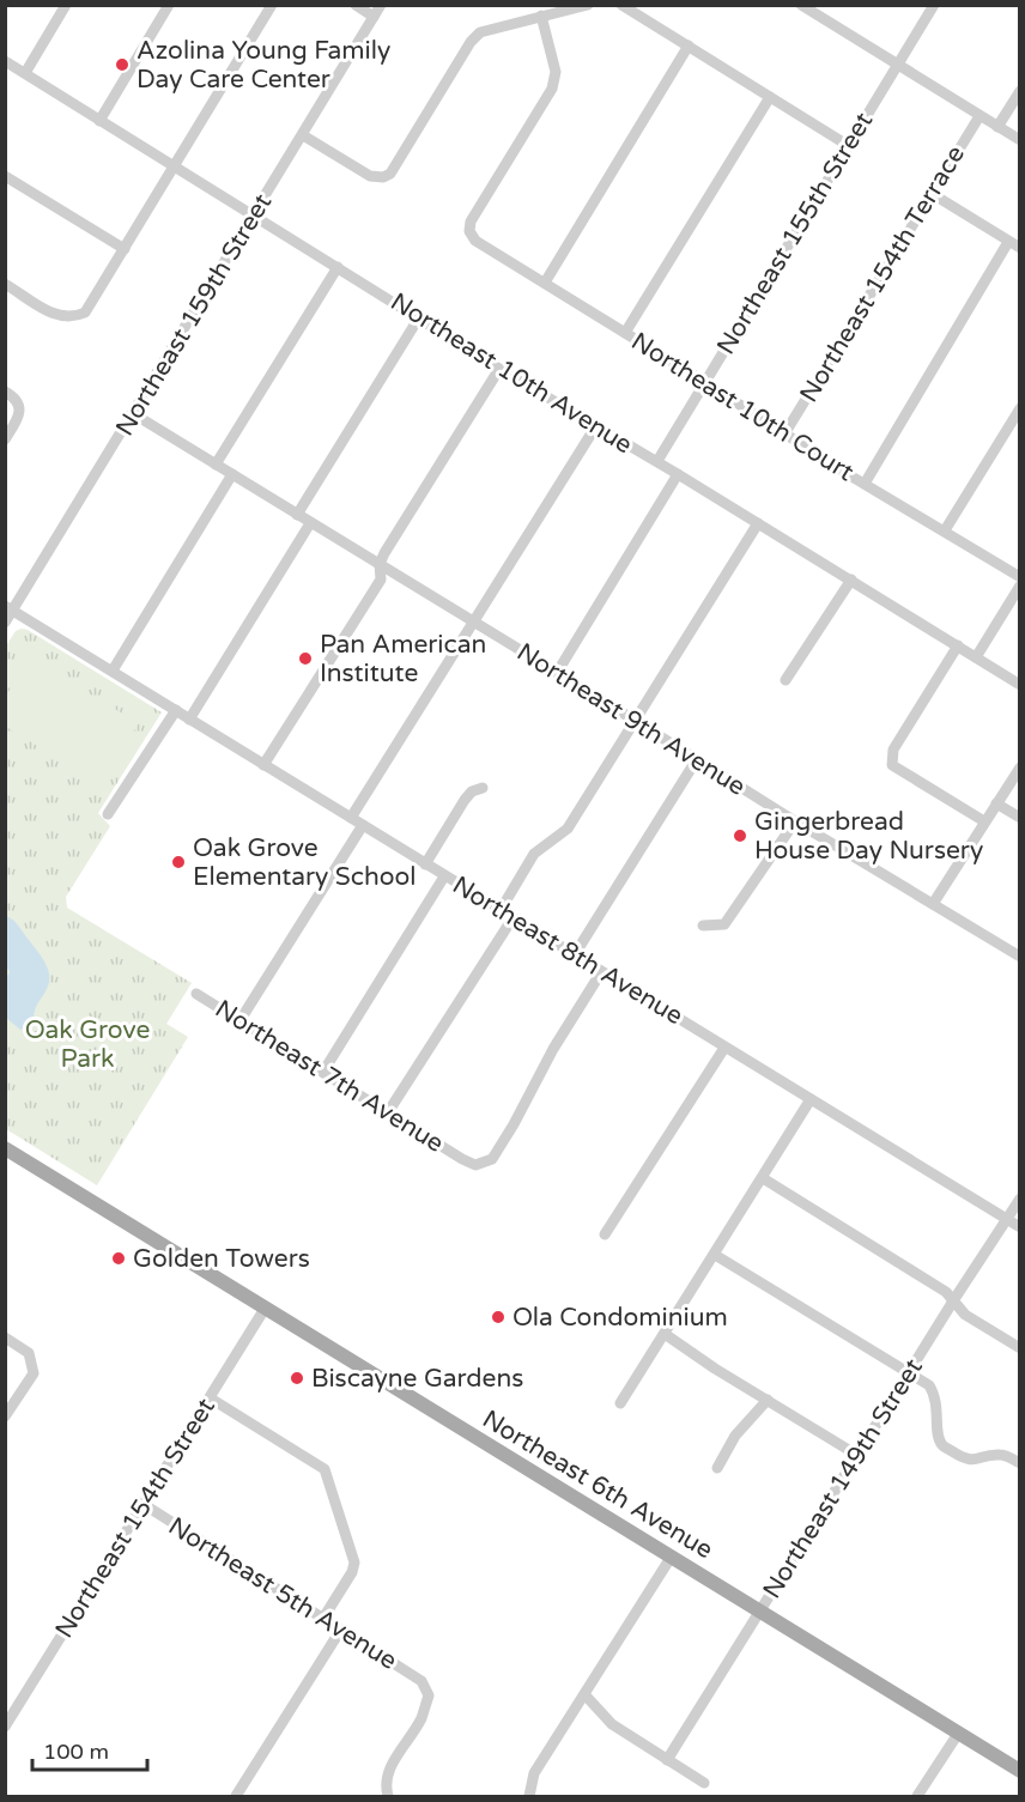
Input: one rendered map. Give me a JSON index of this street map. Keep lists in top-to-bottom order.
{
  "streets": {
    "main road": ["Northeast 6th Avenue"],
    "street": [
      "Northeast 155th Street",
      "Northeast 154th Terrace",
      "Northeast 159th Street",
      "Northeast 10th Avenue",
      "Northeast 10th Court",
      "Northeast 9th Avenue",
      "Northeast 8th Avenue",
      "Northeast 7th Avenue",
      "Northeast 149th Street",
      "Northeast 154th Street",
      "Northeast 5th Avenue"
    ]
  },
  "crossings": [
    ["Northeast 155th Street", "Northeast 10th Avenue"],
    ["Northeast 155th Street", "Northeast 10th Court"],
    ["Northeast 154th Terrace", "Northeast 10th Court"],
    ["Northeast 159th Street", "Northeast 10th Avenue"],
    ["Northeast 159th Street", "Northeast 9th Avenue"],
    ["Northeast 159th Street", "Northeast 8th Avenue"],
    ["Northeast 8th Avenue", "Northeast 7th Avenue"],
    ["Northeast 8th Avenue", "Northeast 149th Street"],
    ["Northeast 149th Street", "Northeast 6th Avenue"],
    ["Northeast 6th Avenue", "Northeast 154th Street"],
    ["Northeast 154th Street", "Northeast 5th Avenue"]
  ],
  "parks": ["Oak Grove Park"],
  "places": [
    "Azolina Young Family Day Care Center",
    "Pan American Institute",
    "Gingerbread House Day Nursery",
    "Oak Grove Elementary School",
    "Golden Towers",
    "Ola Condominium",
    "Biscayne Gardens"
  ],
  "scale_bar": "100 m"
}
